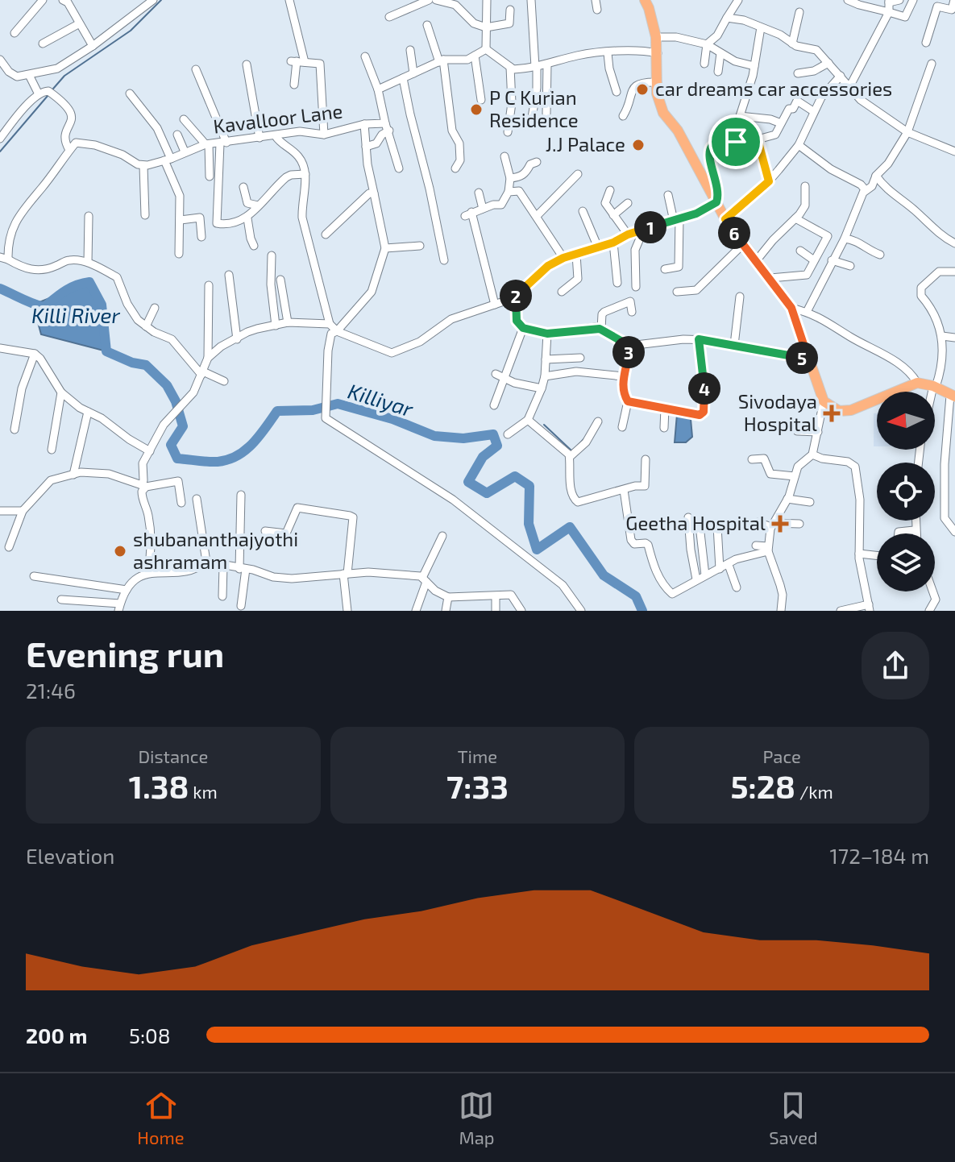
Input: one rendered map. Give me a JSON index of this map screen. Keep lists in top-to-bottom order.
{
  "streets": {
    "street": ["Kavalloor Lane"]
  },
  "water": ["Killi River", "Killiyar"],
  "places": {
    "other": [
      "car dreams car accessories",
      "P C Kurian Residence",
      "J.J Palace",
      "shubananthajyothi ashramam"
    ],
    "health": ["Sivodaya Hospital", "Geetha Hospital"]
  },
  "north": "left",
  "page": {
    "pins": [
      "1",
      "6",
      "2",
      "3",
      "5",
      "4"
    ],
    "heading": ["Evening run", "21:46"],
    "stats": [
      ["Distance", "1.38 km"],
      ["Time", "7:33"],
      ["Pace", "5:28 /km"]
    ],
    "chart": ["Elevation", "172–184 m"],
    "list": [
      {
        "name": "200 m",
        "note": "5:08"
      }
    ],
    "tabs": ["Home", "Map", "Saved"]
  }
}
